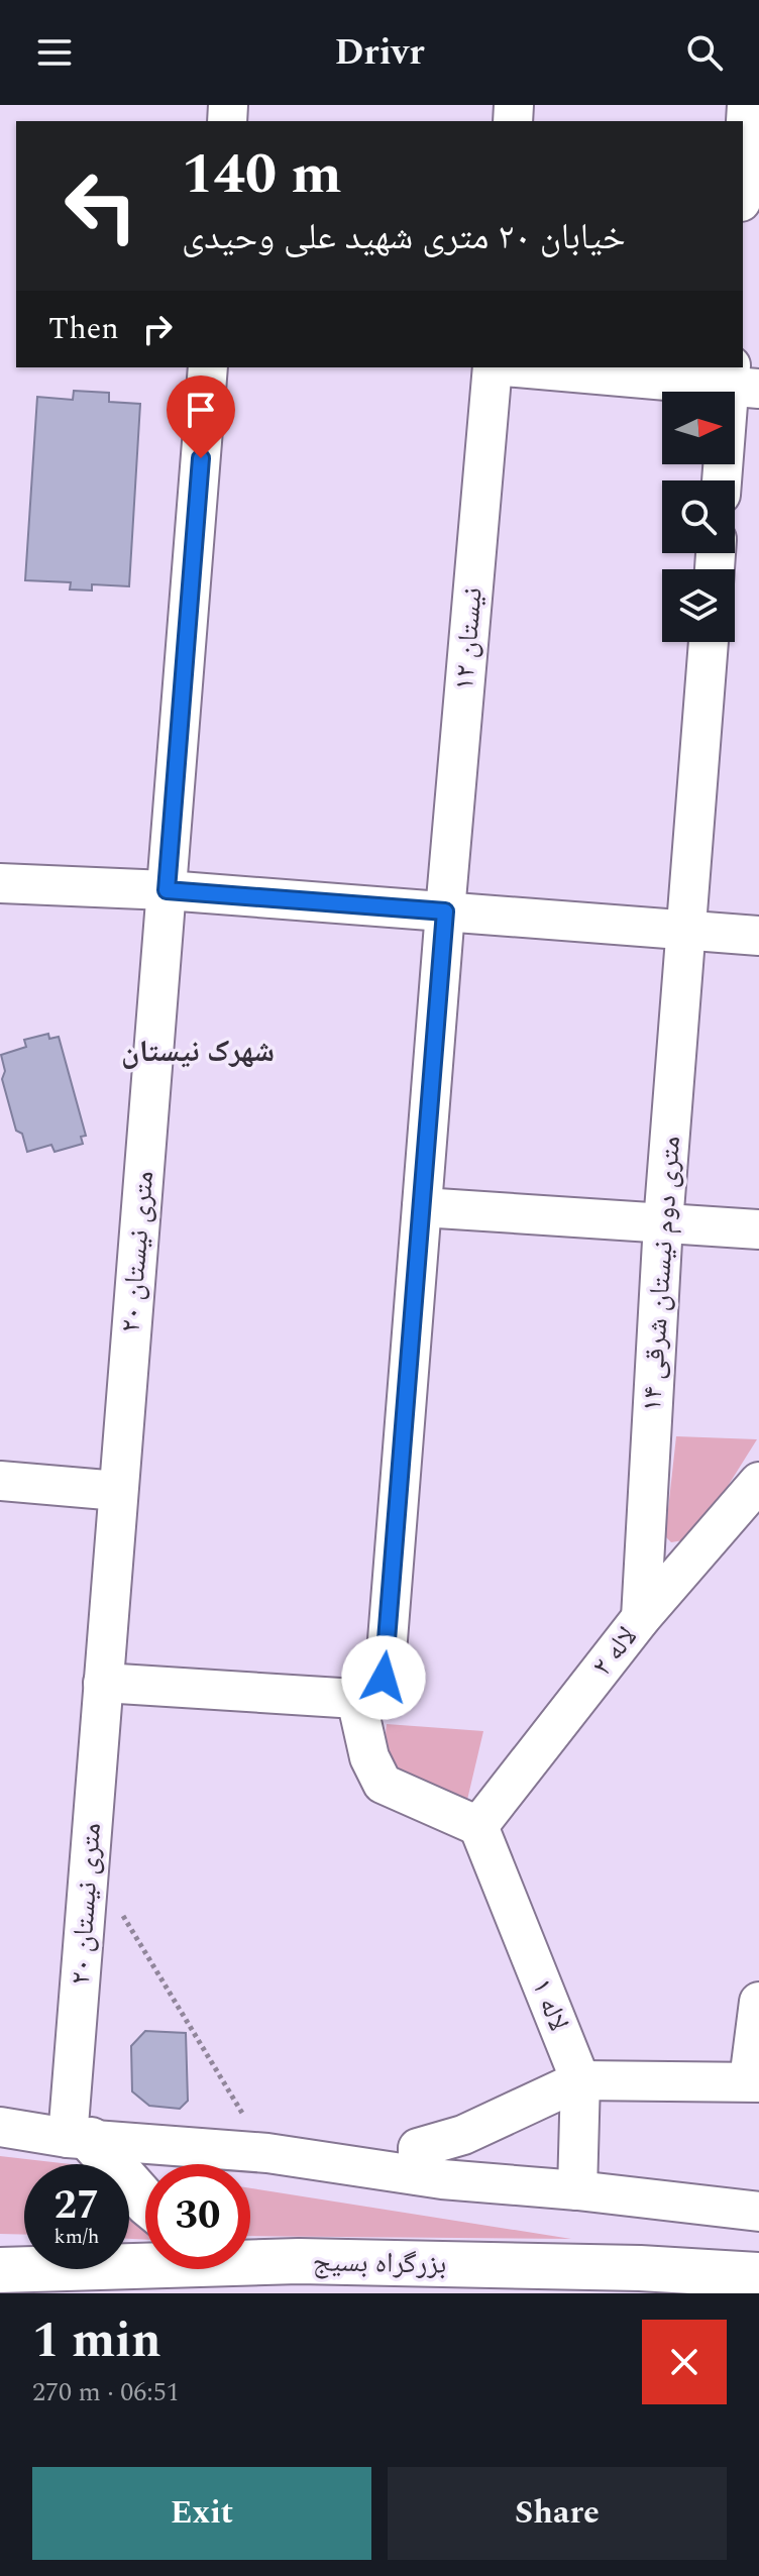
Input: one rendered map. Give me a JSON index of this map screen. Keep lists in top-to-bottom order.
{
  "streets": {
    "highway": ["بزرگراه بسیج"],
    "street": [
      "نیستان ۱۲",
      "۲۰ متری نیستان",
      "۱۴ متری دوم نیستان شرقی",
      "لاله ۲",
      "لاله ۱"
    ]
  },
  "crossings": [
    ["۱۴ متری دوم نیستان شرقی", "لاله ۲"],
    ["لاله ۲", "لاله ۱"]
  ],
  "districts": ["شهرک نیستان"],
  "north": "right",
  "page": {
    "header": "Drivr",
    "turn": ["140 m", "خیابان ۲۰ متری شهید علی وحیدی"],
    "then": "Then",
    "speed": "27 km/h",
    "limit": "30",
    "heading": ["1 min", "270 m · 06:51"],
    "buttons": ["Exit", "Share"]
  }
}
